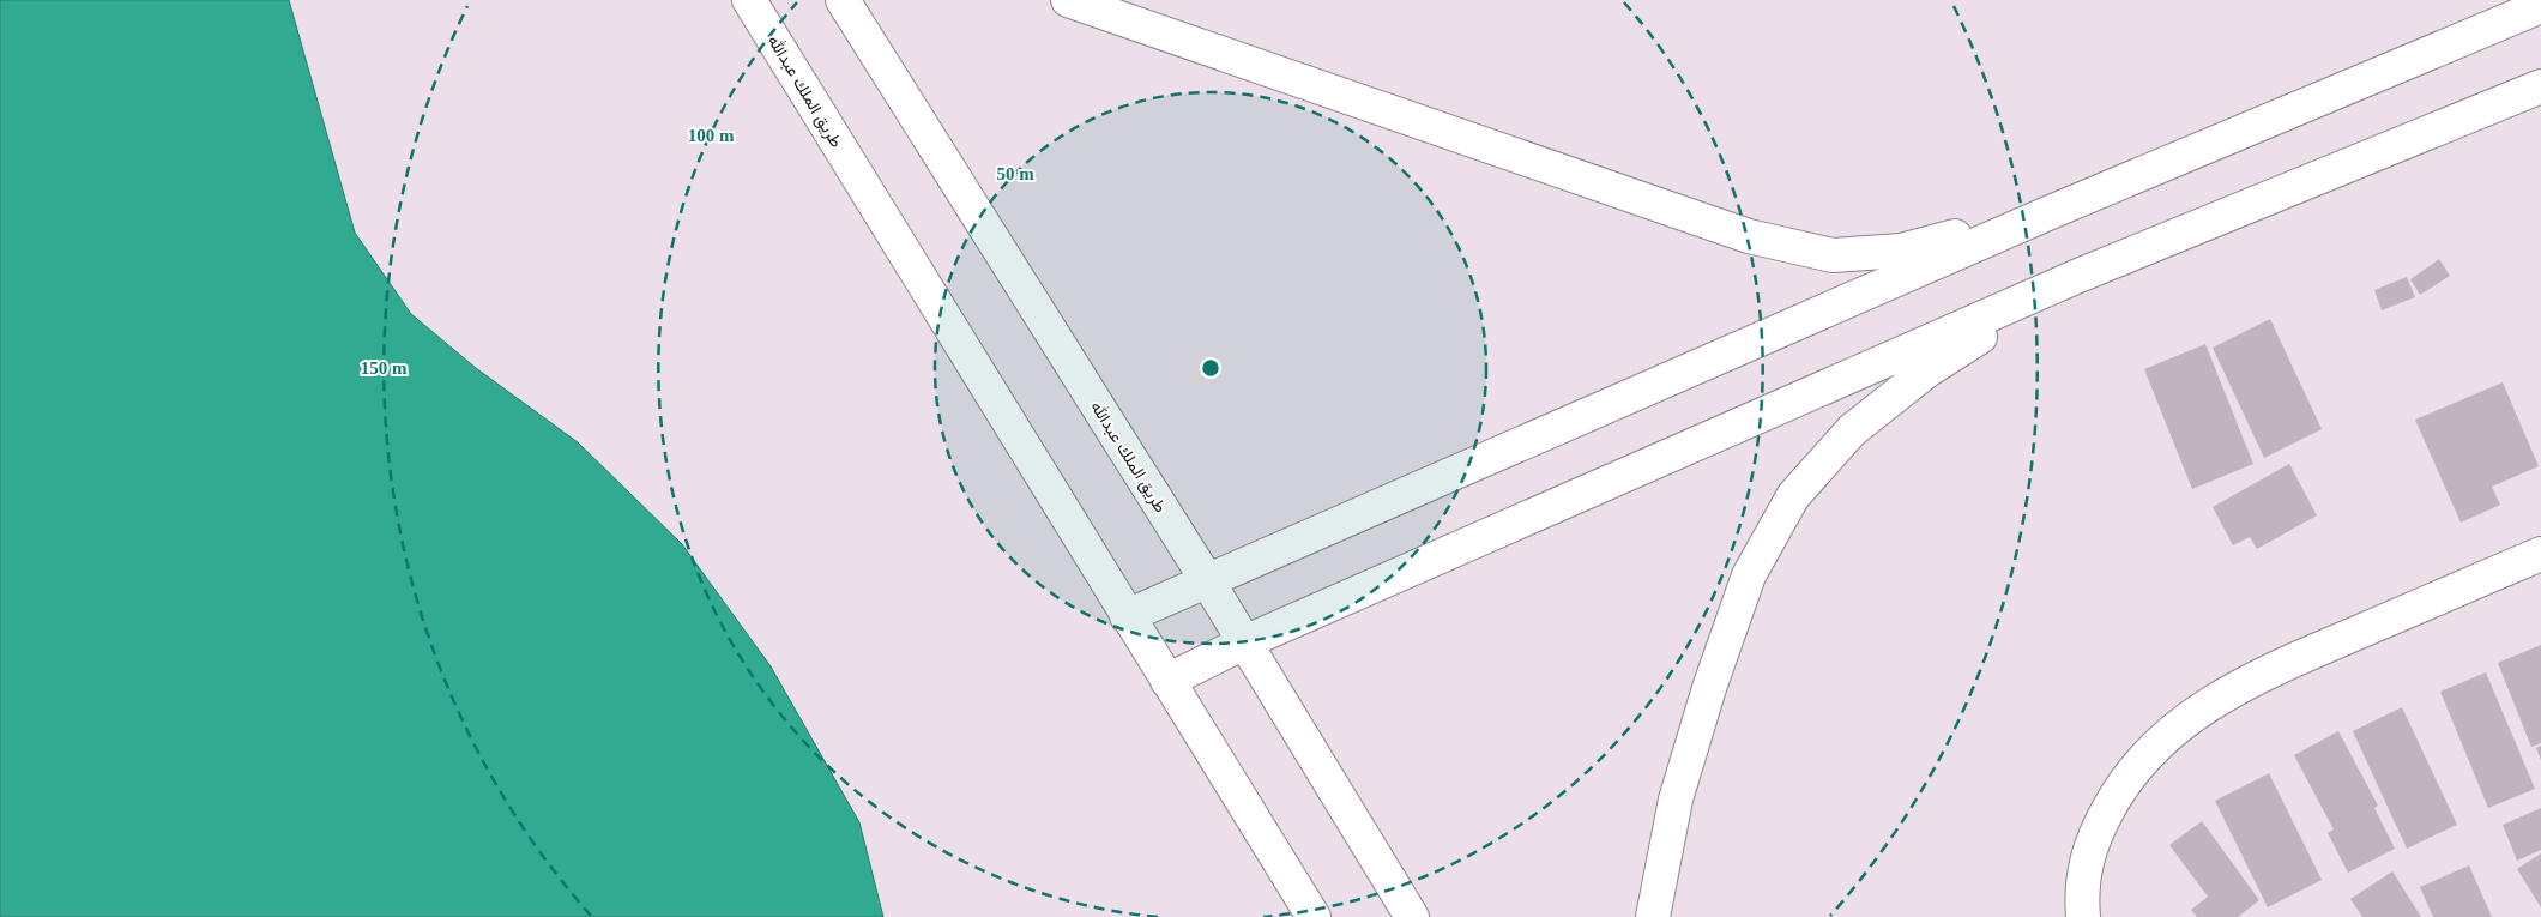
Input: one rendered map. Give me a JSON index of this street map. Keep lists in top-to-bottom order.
{
  "streets": {
    "street": ["طريق الملك عبدالله"]
  },
  "rings": ["100 m", "50 m", "150 m"]
}
